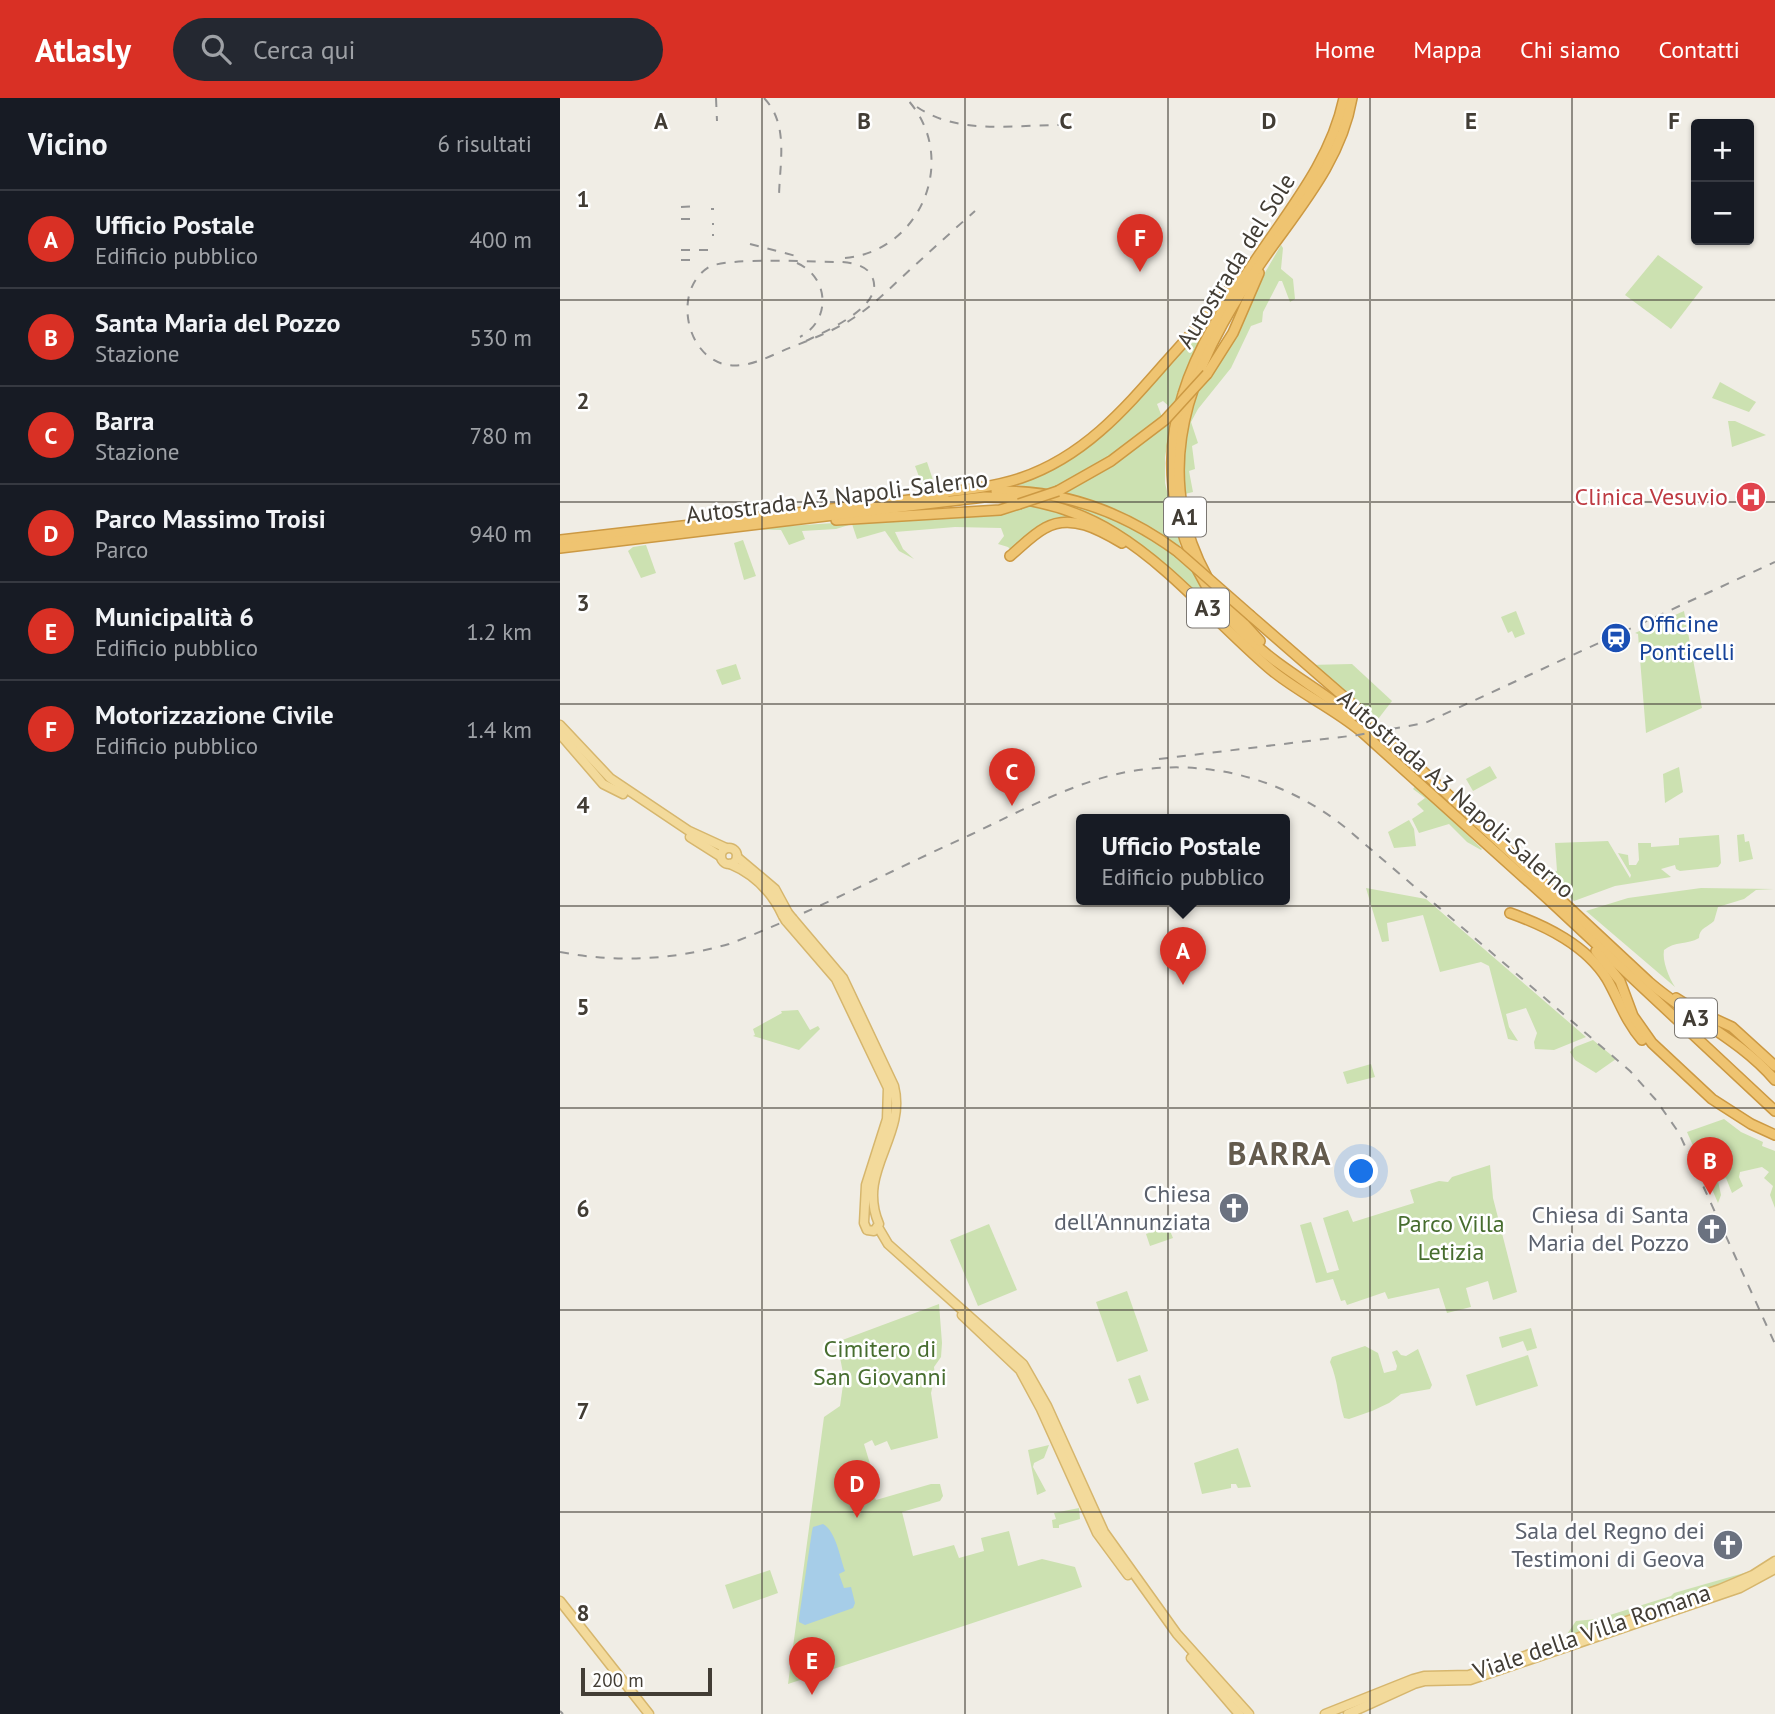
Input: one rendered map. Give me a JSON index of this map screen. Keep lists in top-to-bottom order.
{
  "streets": {
    "highway": [
      "Autostrada del Sole",
      "Autostrada A3 Napoli-Salerno",
      "A1",
      "A3"
    ],
    "main road": ["Viale della Villa Romana"]
  },
  "crossings": [
    ["Autostrada del Sole", "Autostrada A3 Napoli-Salerno"],
    ["Autostrada A3 Napoli-Salerno", "A3"]
  ],
  "districts": ["BARRA"],
  "parks": ["Parco Villa Letizia", "Cimitero di San Giovanni"],
  "places": {
    "hospital": ["Clinica Vesuvio"],
    "station": ["Officine Ponticelli"],
    "church": ["Chiesa dell'Annunziata", "Chiesa di Santa Maria del Pozzo", "Sala del Regno dei Testimoni di Geova"]
  },
  "scale_bar": "200 m",
  "page": {
    "header": "Atlasly",
    "search": "Cerca qui",
    "nav": [
      "Home",
      "Mappa",
      "Chi siamo",
      "Contatti"
    ],
    "heading": ["Vicino", "6 risultati"],
    "map_buttons": ["+", "−"],
    "list": [
      {
        "mark": "A",
        "name": "Ufficio Postale",
        "note": "Edificio pubblico",
        "value": "400 m"
      },
      {
        "mark": "B",
        "name": "Santa Maria del Pozzo",
        "note": "Stazione",
        "value": "530 m"
      },
      {
        "mark": "C",
        "name": "Barra",
        "note": "Stazione",
        "value": "780 m"
      },
      {
        "mark": "D",
        "name": "Parco Massimo Troisi",
        "note": "Parco",
        "value": "940 m"
      },
      {
        "mark": "E",
        "name": "Municipalità 6",
        "note": "Edificio pubblico",
        "value": "1.2 km"
      },
      {
        "mark": "F",
        "name": "Motorizzazione Civile",
        "note": "Edificio pubblico",
        "value": "1.4 km"
      }
    ],
    "pins": [
      "F",
      "C",
      "A",
      "B",
      "D",
      "E"
    ],
    "popup": ["Ufficio Postale", "Edificio pubblico"],
    "scale": "200 m"
  },
  "grid": {
    "columns": [
      "A",
      "B",
      "C",
      "D",
      "E",
      "F"
    ],
    "rows": [
      "1",
      "2",
      "3",
      "4",
      "5",
      "6",
      "7",
      "8"
    ]
  }
}
